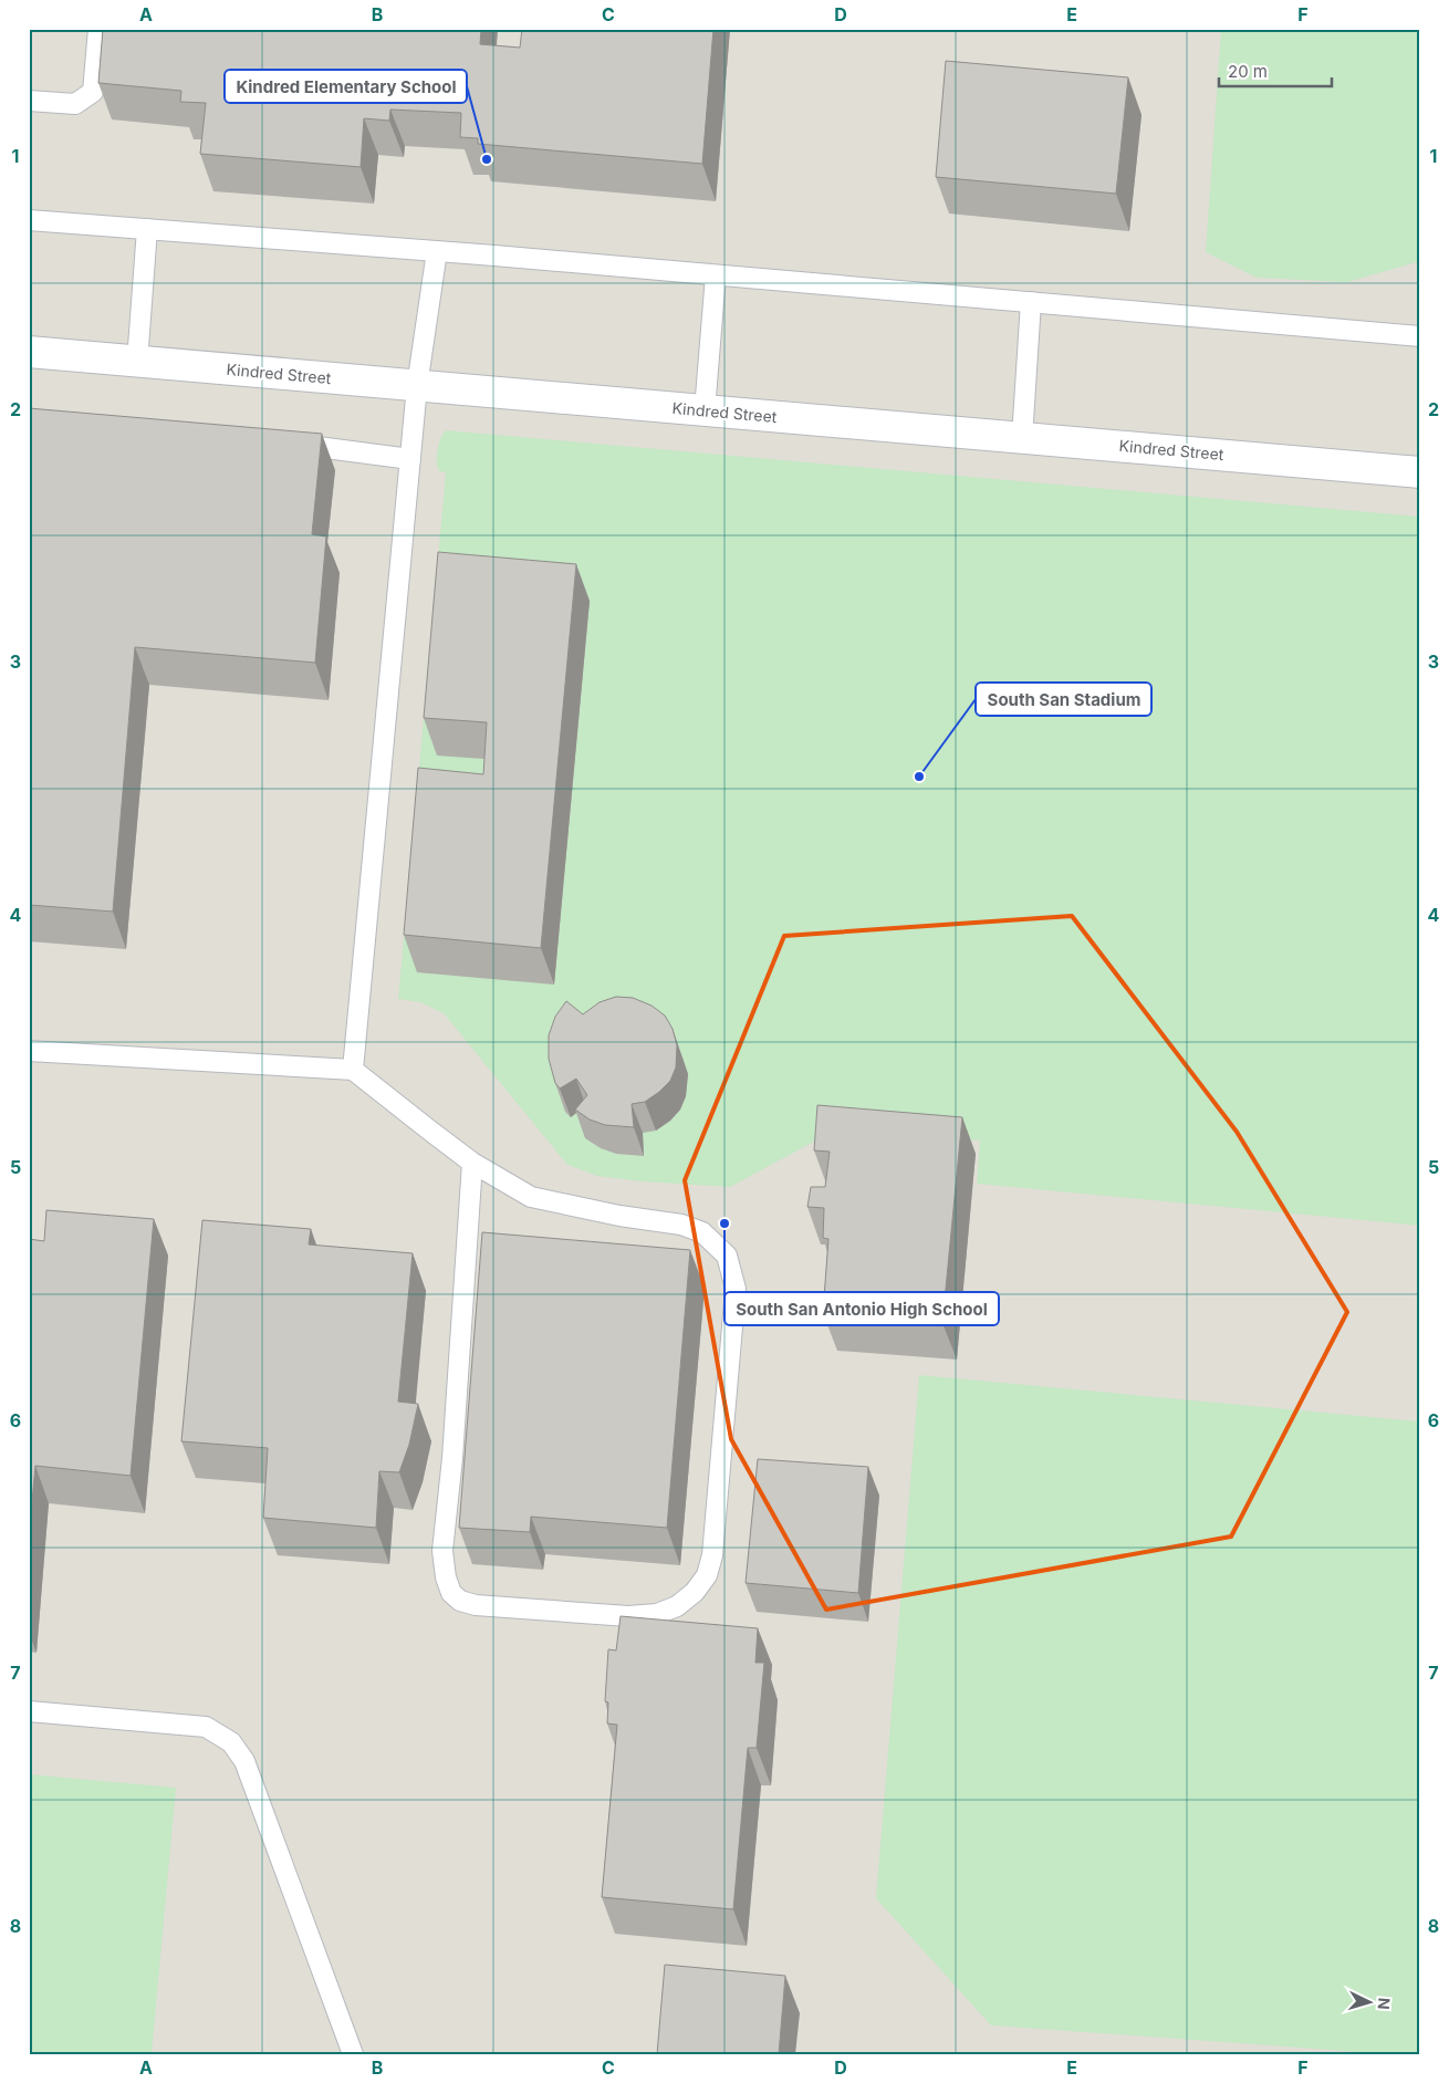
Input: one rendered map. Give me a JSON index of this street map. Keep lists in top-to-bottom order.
{
  "streets": {
    "street": ["Kindred Street"]
  },
  "places": ["Kindred Elementary School", "South San Stadium", "South San Antonio High School"],
  "scale_bar": "20 m",
  "north": "right",
  "grid": {
    "columns": [
      "A",
      "B",
      "C",
      "D",
      "E",
      "F"
    ],
    "rows": [
      "1",
      "2",
      "3",
      "4",
      "5",
      "6",
      "7",
      "8"
    ]
  }
}
